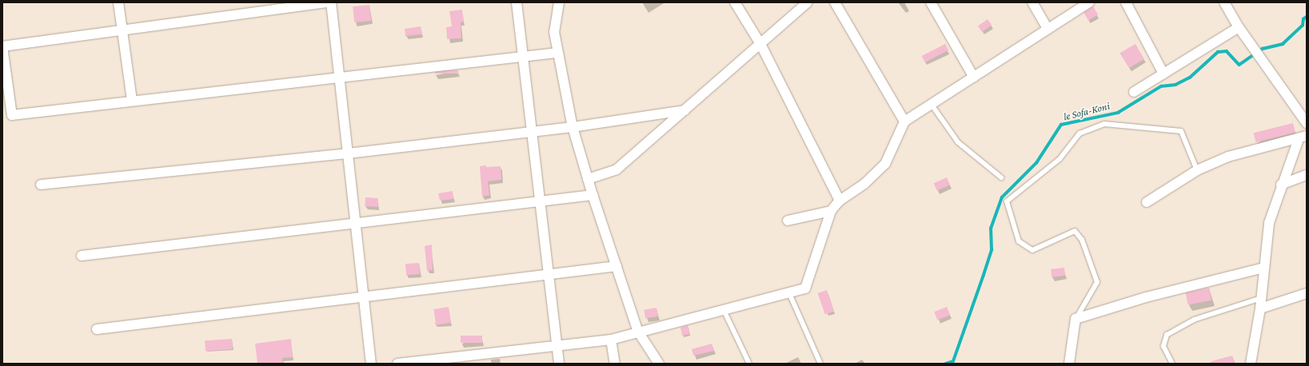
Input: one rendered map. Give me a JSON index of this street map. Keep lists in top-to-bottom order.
{
  "water": ["le Sofa-Koni"]
}
